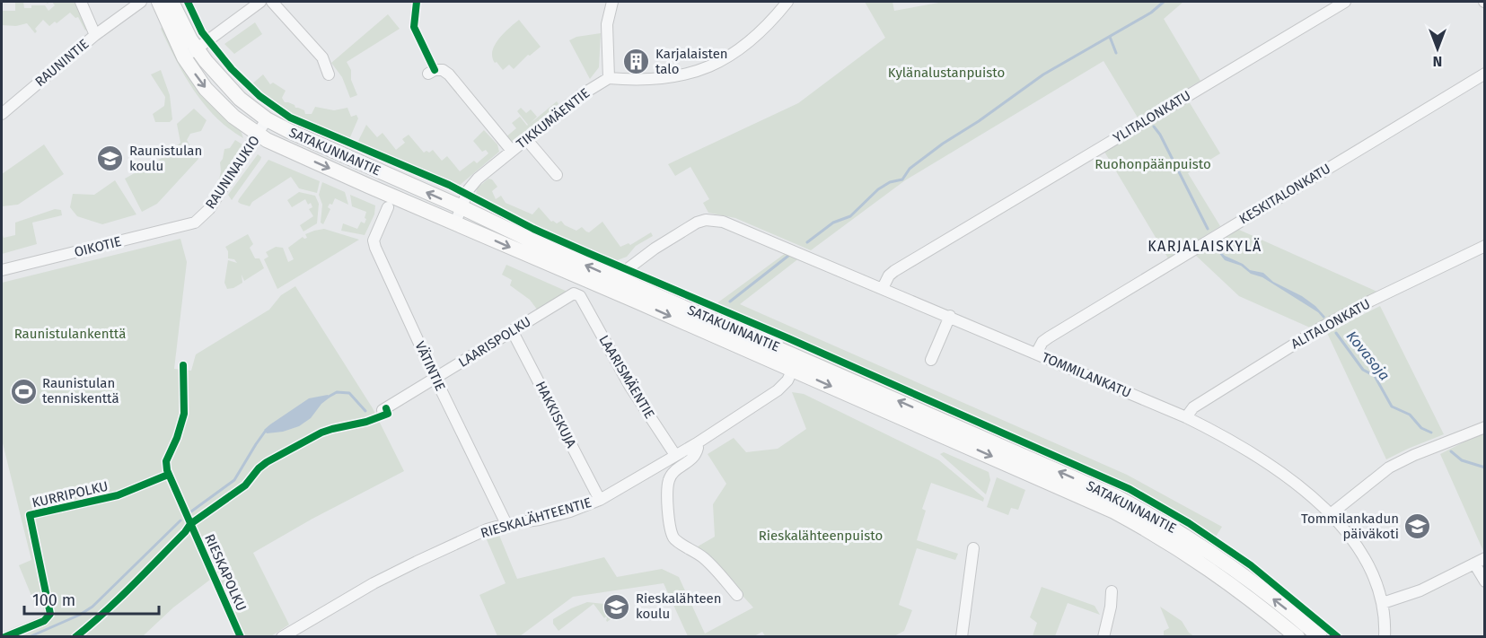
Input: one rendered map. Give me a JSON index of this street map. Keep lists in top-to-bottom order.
{
  "streets": {
    "main road": ["SATAKUNNANTIE"],
    "street": [
      "RAUNINTIE",
      "YLITALONKATU",
      "TIKKUMÄENTIE",
      "RAUNINAUKIO",
      "KESKITALONKATU",
      "OIKOTIE",
      "ALITALONKATU",
      "LAARISPOLKU",
      "VÄTINTIE",
      "TOMMILANKATU",
      "LAARISMÄENTIE",
      "HAKKISKUJA",
      "RIESKALÄHTEENTIE"
    ],
    "cycle path": ["KURRIPOLKU", "RIESKAPOLKU"]
  },
  "crossings": [
    ["YLITALONKATU", "TOMMILANKATU"],
    ["TIKKUMÄENTIE", "SATAKUNNANTIE"],
    ["SATAKUNNANTIE", "RAUNINAUKIO"],
    ["SATAKUNNANTIE", "TOMMILANKATU"],
    ["SATAKUNNANTIE", "RIESKALÄHTEENTIE"],
    ["RAUNINAUKIO", "OIKOTIE"],
    ["KESKITALONKATU", "TOMMILANKATU"],
    ["ALITALONKATU", "TOMMILANKATU"],
    ["LAARISPOLKU", "VÄTINTIE"],
    ["LAARISPOLKU", "LAARISMÄENTIE"],
    ["LAARISPOLKU", "HAKKISKUJA"],
    ["VÄTINTIE", "RIESKALÄHTEENTIE"],
    ["LAARISMÄENTIE", "RIESKALÄHTEENTIE"],
    ["HAKKISKUJA", "RIESKALÄHTEENTIE"]
  ],
  "districts": ["KARJALAISKYLÄ"],
  "water": ["Kovasoja"],
  "parks": [
    "Kylänalustanpuisto",
    "Ruohonpäänpuisto",
    "Raunistulankenttä",
    "Rieskalähteenpuisto"
  ],
  "places": {
    "building": ["Karjalaisten talo"],
    "school or university": ["Raunistulan koulu", "Tommilankadun päiväkoti", "Rieskalähteen koulu"],
    "sports": ["Raunistulan tenniskenttä"]
  },
  "scale_bar": "100 m",
  "north": "bottom"
}
